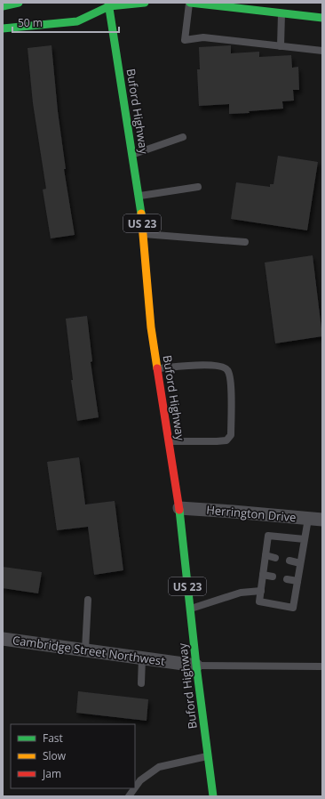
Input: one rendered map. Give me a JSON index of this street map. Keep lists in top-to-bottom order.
{
  "streets": {
    "main road": ["Buford Highway", "US 23"],
    "street": ["Herrington Drive", "Cambridge Street Northwest"]
  },
  "crossings": [
    ["Buford Highway", "Herrington Drive"],
    ["Buford Highway", "Cambridge Street Northwest"]
  ],
  "legend": ["Fast", "Slow", "Jam"],
  "scale_bar": "50 m"
}
